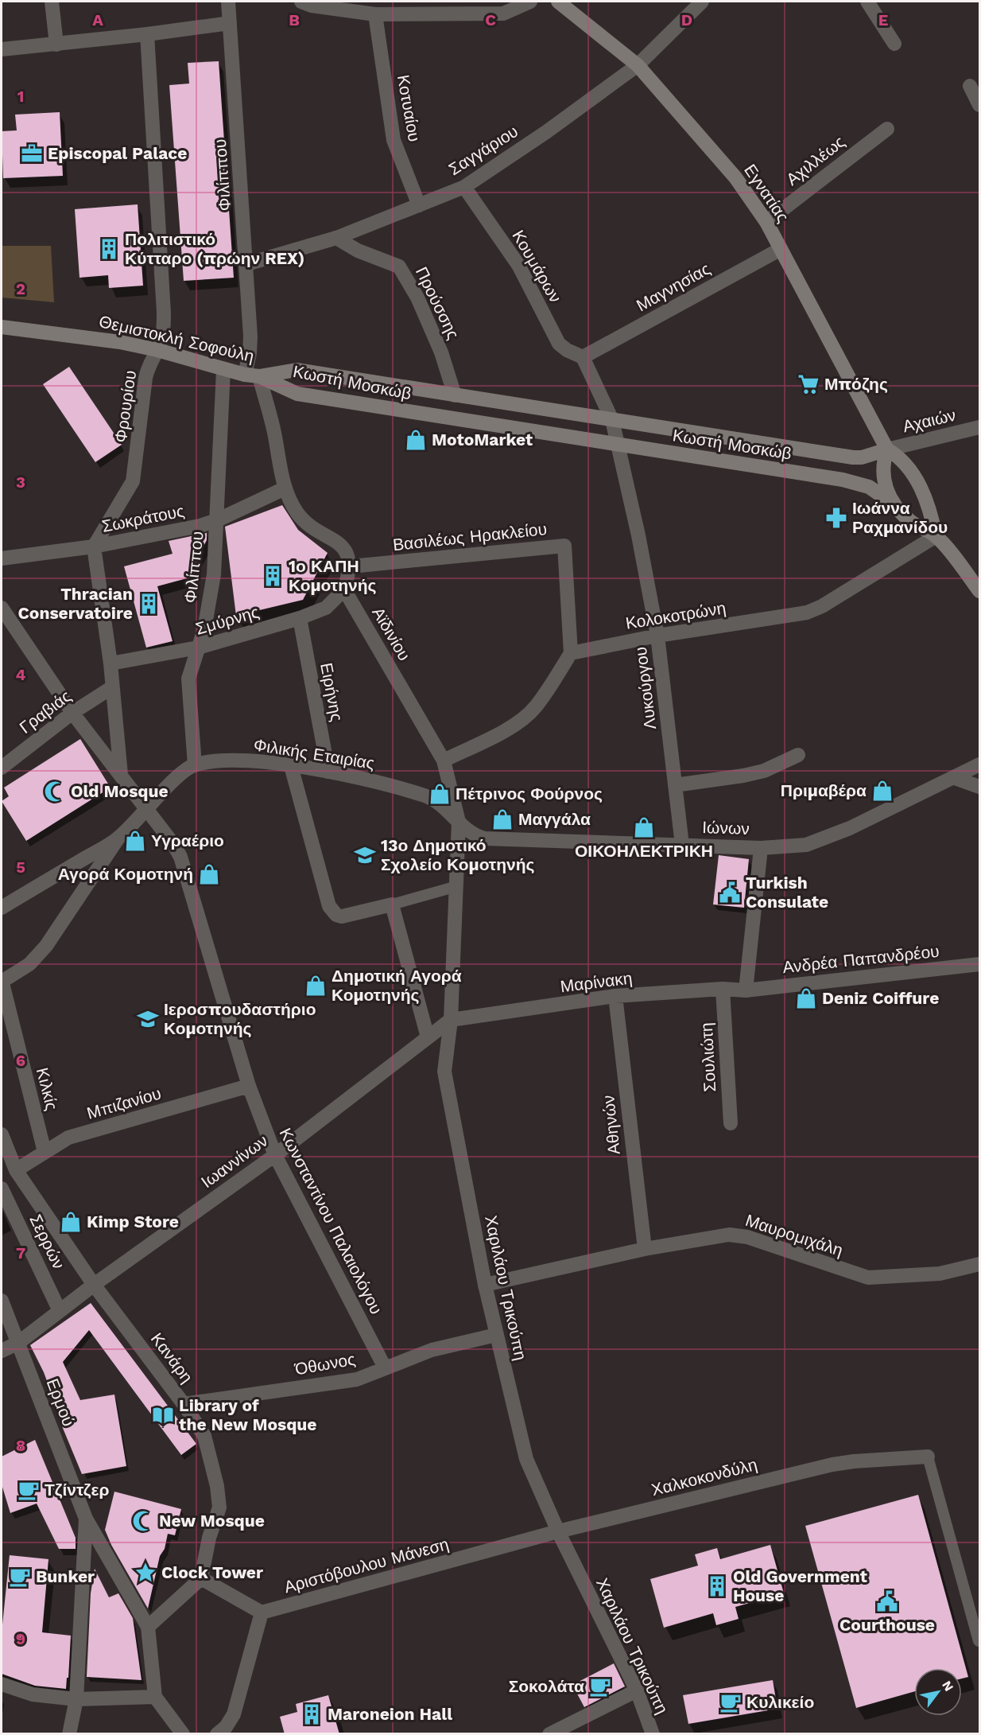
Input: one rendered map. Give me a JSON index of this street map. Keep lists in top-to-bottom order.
{
  "streets": {
    "main road": ["Εγνατίας", "Θεμιστοκλή Σοφούλη", "Κωστή Μοσκώβ"],
    "street": [
      "Κοτυαίου",
      "Σαγγάριου",
      "Αχιλλέως",
      "Φιλίππου",
      "Κουμάρων",
      "Μαγνησίας",
      "Προύσσης",
      "Φρουρίου",
      "Αχαιών",
      "Σωκράτους",
      "Βασιλέως Ηρακλείου",
      "Κολοκοτρώνη",
      "Σμύρνης",
      "Αϊδινίου",
      "Λυκούργου",
      "Ειρήνης",
      "Γραβιάς",
      "Φιλικής Εταιρίας",
      "Ιώνων",
      "Ανδρέα Παπανδρέου",
      "Μαρίνακη",
      "Σουλιώτη",
      "Κιλκίς",
      "Μπιζανίου",
      "Αθηνών",
      "Ιωαννίνων",
      "Κωνσταντίνου Παλαιολόγου",
      "Μαυρομιχάλη",
      "Σερρών",
      "Χαριλάου Τρικούπη",
      "Κανάρη",
      "Όθωνος",
      "Ερμού",
      "Χαλκοκονδύλη",
      "Αριστόβουλου Μάνεση"
    ]
  },
  "crossings": [
    ["Κοτυαίου", "Σαγγάριου"],
    ["Σαγγάριου", "Φιλίππου"],
    ["Σαγγάριου", "Εγνατίας"],
    ["Σαγγάριου", "Κουμάρων"],
    ["Σαγγάριου", "Προύσσης"],
    ["Αχιλλέως", "Εγνατίας"],
    ["Φιλίππου", "Θεμιστοκλή Σοφούλη"],
    ["Φιλίππου", "Κωστή Μοσκώβ"],
    ["Φιλίππου", "Σωκράτους"],
    ["Φιλίππου", "Σμύρνης"],
    ["Φιλίππου", "Φιλικής Εταιρίας"],
    ["Εγνατίας", "Μαγνησίας"],
    ["Εγνατίας", "Κωστή Μοσκώβ"],
    ["Εγνατίας", "Αχαιών"],
    ["Εγνατίας", "Κολοκοτρώνη"],
    ["Κουμάρων", "Μαγνησίας"],
    ["Κουμάρων", "Λυκούργου"],
    ["Μαγνησίας", "Λυκούργου"],
    ["Προύσσης", "Κωστή Μοσκώβ"],
    ["Θεμιστοκλή Σοφούλη", "Κωστή Μοσκώβ"],
    ["Θεμιστοκλή Σοφούλη", "Φρουρίου"],
    ["Κωστή Μοσκώβ", "Αχαιών"],
    ["Κωστή Μοσκώβ", "Λυκούργου"],
    ["Φρουρίου", "Σωκράτους"],
    ["Βασιλέως Ηρακλείου", "Κολοκοτρώνη"],
    ["Κολοκοτρώνη", "Λυκούργου"],
    ["Σμύρνης", "Αϊδινίου"],
    ["Σμύρνης", "Ειρήνης"],
    ["Αϊδινίου", "Φιλικής Εταιρίας"],
    ["Αϊδινίου", "Ιώνων"],
    ["Αϊδινίου", "Χαριλάου Τρικούπη"],
    ["Λυκούργου", "Ιώνων"],
    ["Ειρήνης", "Φιλικής Εταιρίας"],
    ["Γραβιάς", "Κωνσταντίνου Παλαιολόγου"],
    ["Φιλικής Εταιρίας", "Ιώνων"],
    ["Φιλικής Εταιρίας", "Κωνσταντίνου Παλαιολόγου"],
    ["Φιλικής Εταιρίας", "Χαριλάου Τρικούπη"],
    ["Ιώνων", "Χαριλάου Τρικούπη"],
    ["Ανδρέα Παπανδρέου", "Μαρίνακη"],
    ["Μαρίνακη", "Σουλιώτη"],
    ["Μαρίνακη", "Αθηνών"],
    ["Μαρίνακη", "Ιωαννίνων"],
    ["Μαρίνακη", "Χαριλάου Τρικούπη"],
    ["Κιλκίς", "Μπιζανίου"],
    ["Μπιζανίου", "Κωνσταντίνου Παλαιολόγου"],
    ["Μπιζανίου", "Κανάρη"],
    ["Αθηνών", "Μαυρομιχάλη"],
    ["Ιωαννίνων", "Κωνσταντίνου Παλαιολόγου"],
    ["Ιωαννίνων", "Σερρών"],
    ["Ιωαννίνων", "Χαριλάου Τρικούπη"],
    ["Ιωαννίνων", "Κανάρη"],
    ["Ιωαννίνων", "Ερμού"],
    ["Κωνσταντίνου Παλαιολόγου", "Όθωνος"],
    ["Μαυρομιχάλη", "Χαριλάου Τρικούπη"],
    ["Χαριλάου Τρικούπη", "Όθωνος"],
    ["Χαριλάου Τρικούπη", "Χαλκοκονδύλη"],
    ["Κανάρη", "Όθωνος"],
    ["Χαλκοκονδύλη", "Αριστόβουλου Μάνεση"]
  ],
  "places": {
    "office": ["Episcopal Palace"],
    "building": [
      "Πολιτιστικό Κύτταρο (πρώην REX)",
      "1ο ΚΑΠΗ Κομοτηνής",
      "Thracian Conservatoire",
      "Old Government House",
      "Maroneion Hall"
    ],
    "supermarket": ["Μπόζης"],
    "shop": [
      "MotoMarket",
      "Πριμαβέρα",
      "Πέτρινος Φούρνος",
      "Μαγγάλα",
      "ΟΙΚΟΗΛΕΚΤΡΙΚΗ",
      "Υγραέριο",
      "Αγορά Κομοτηνή",
      "Δημοτική Αγορά Κομοτηνής",
      "Deniz Coiffure",
      "Kimp Store"
    ],
    "pharmacy": ["Ιωάννα Ραχμανίδου"],
    "mosque": ["Old Mosque", "New Mosque"],
    "school or university": ["13ο Δημοτικό Σχολείο Κομοτηνής", "Ιεροσπουδαστήριο Κομοτηνής"],
    "public building": ["Turkish Consulate", "Courthouse"],
    "library": ["Library of the New Mosque"],
    "cafe": [
      "Τζίντζερ",
      "Bunker",
      "Σοκολάτα",
      "Κυλικείο"
    ],
    "place": ["Clock Tower"]
  },
  "north": "top right",
  "grid": {
    "columns": [
      "A",
      "B",
      "C",
      "D",
      "E"
    ],
    "rows": [
      "1",
      "2",
      "3",
      "4",
      "5",
      "6",
      "7",
      "8",
      "9"
    ]
  }
}
